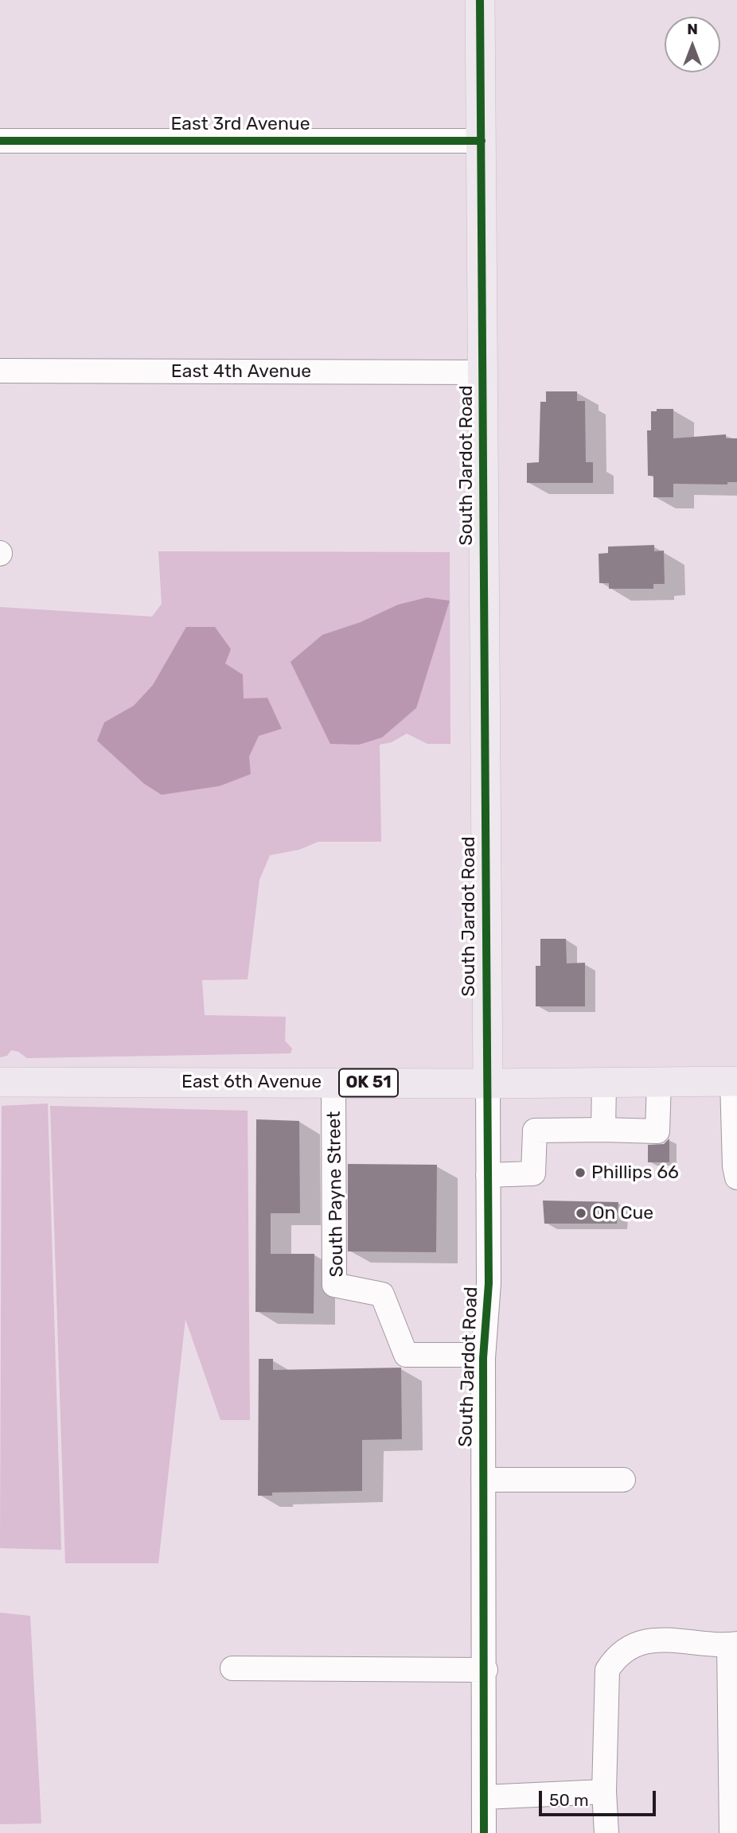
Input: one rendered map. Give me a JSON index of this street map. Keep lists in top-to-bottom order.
{
  "streets": {
    "main road": ["South Jardot Road", "East 6th Avenue", "OK 51"],
    "street": ["East 3rd Avenue", "East 4th Avenue", "South Payne Street"]
  },
  "crossings": [
    ["East 3rd Avenue", "South Jardot Road"],
    ["East 4th Avenue", "South Jardot Road"],
    ["South Jardot Road", "East 6th Avenue"],
    ["South Jardot Road", "South Payne Street"],
    ["East 6th Avenue", "South Payne Street"]
  ],
  "places": ["Phillips 66", "On Cue"],
  "scale_bar": "50 m",
  "north": "top"
}
